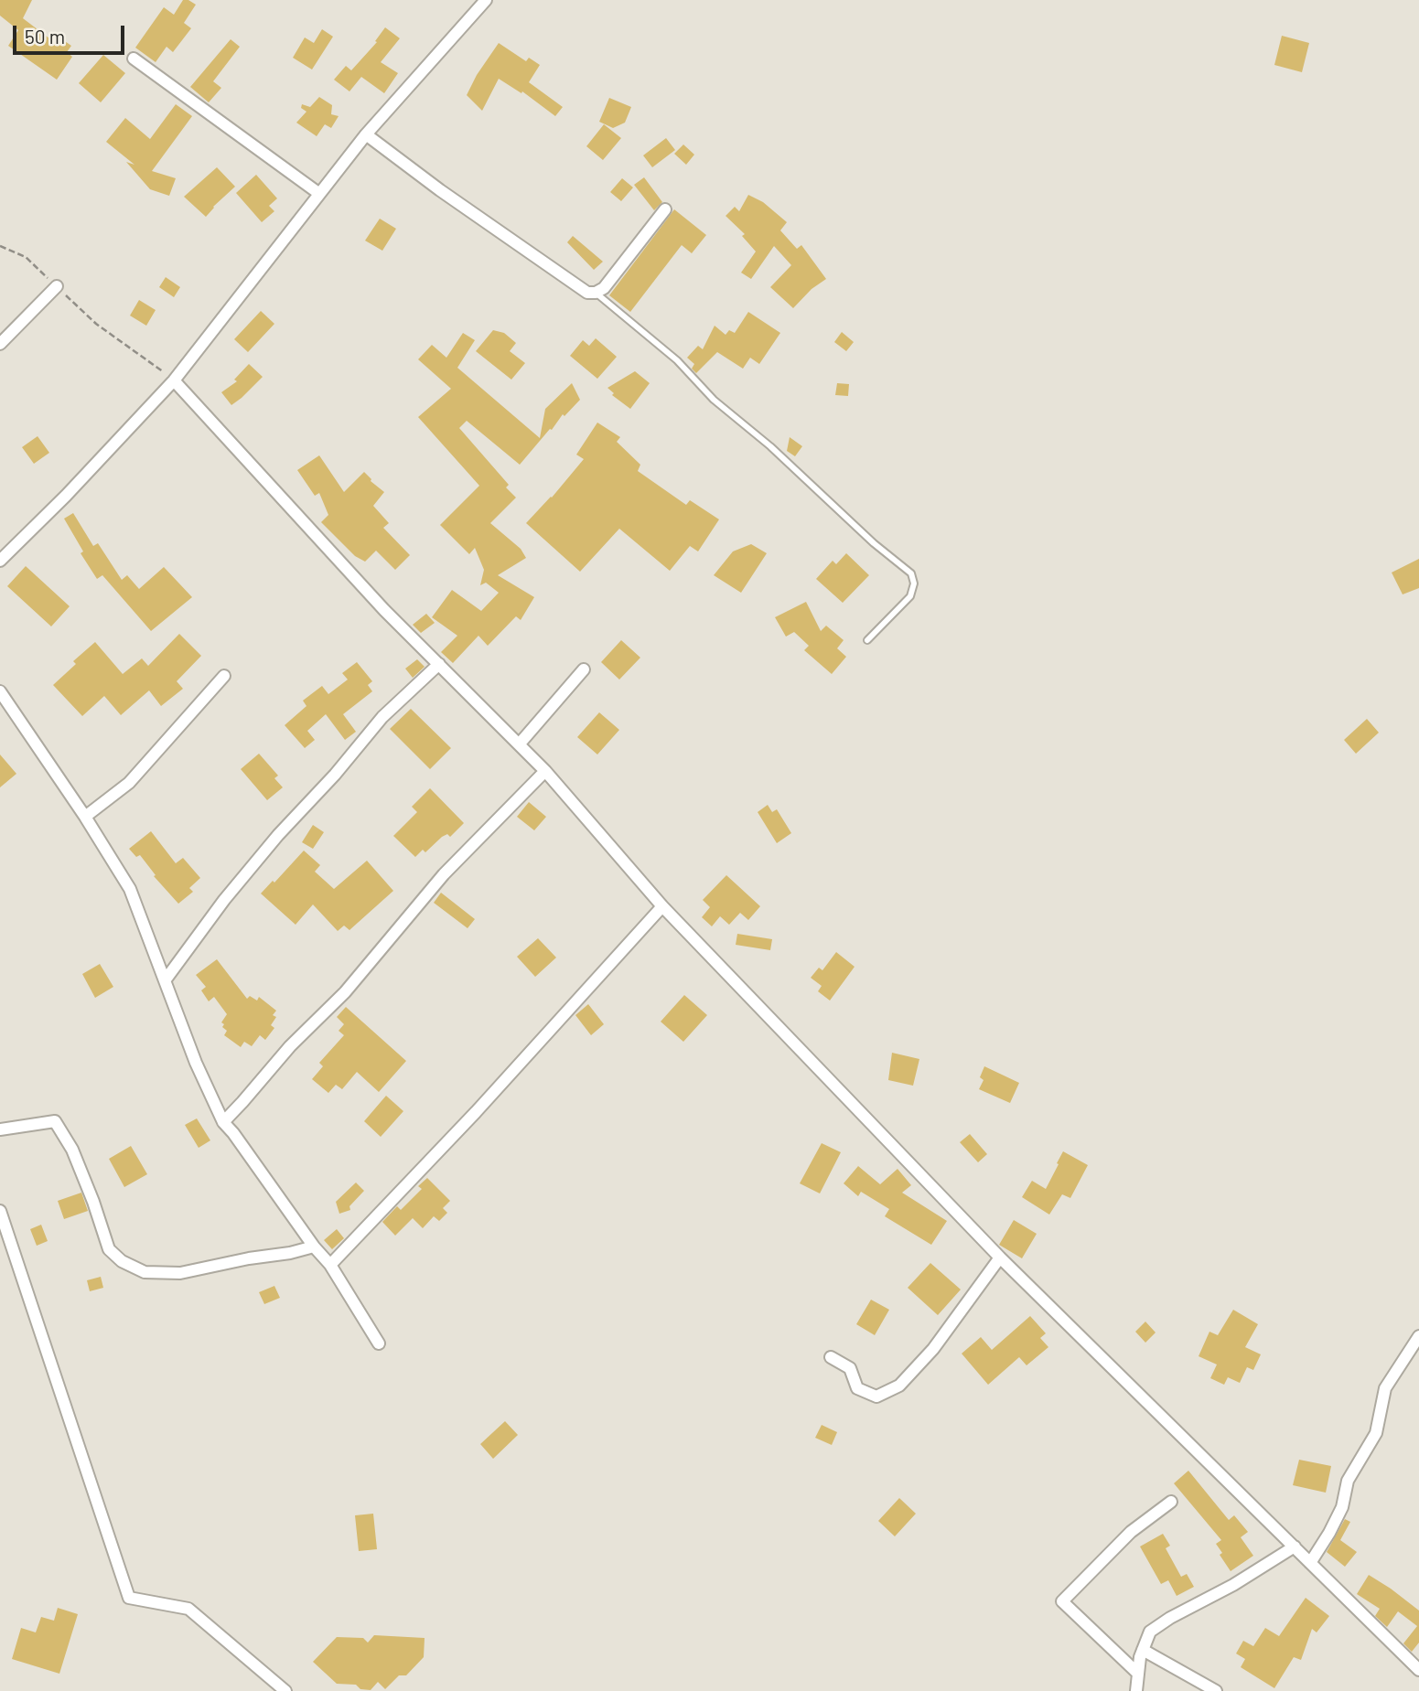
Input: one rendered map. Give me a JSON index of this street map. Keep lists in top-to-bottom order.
{
  "scale_bar": "50 m"
}
